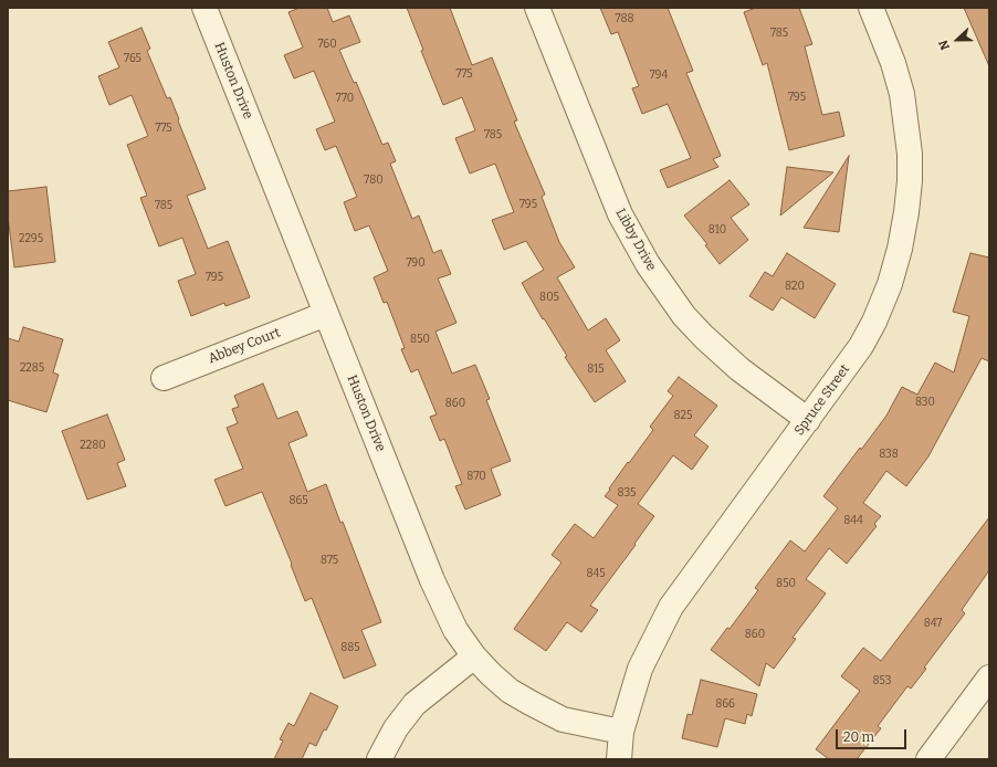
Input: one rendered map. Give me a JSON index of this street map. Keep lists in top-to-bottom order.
{
  "streets": {
    "street": [
      "Huston Drive",
      "Libby Drive",
      "Abbey Court",
      "Spruce Street"
    ]
  },
  "crossings": [
    ["Huston Drive", "Abbey Court"],
    ["Huston Drive", "Spruce Street"],
    ["Libby Drive", "Spruce Street"]
  ],
  "house_numbers": [
    "788",
    "785",
    "760",
    "765",
    "775",
    "794",
    "795",
    "770",
    "775",
    "785",
    "780",
    "795",
    "785",
    "810",
    "2295",
    "790",
    "795",
    "820",
    "805",
    "850",
    "2285",
    "815",
    "830",
    "860",
    "825",
    "2280",
    "838",
    "870",
    "835",
    "865",
    "844",
    "875",
    "845",
    "850",
    "847",
    "860",
    "885",
    "853",
    "866"
  ],
  "scale_bar": "20 m",
  "north": "left"
}
